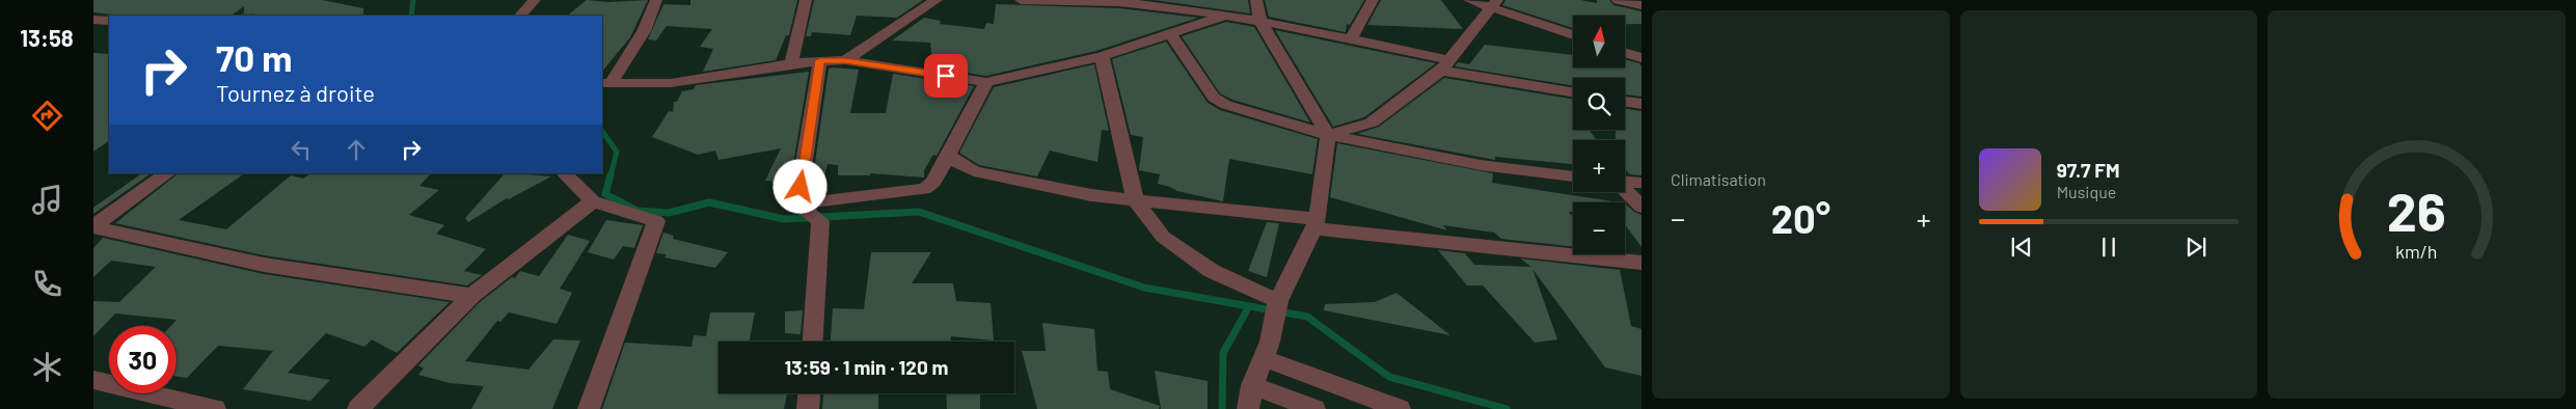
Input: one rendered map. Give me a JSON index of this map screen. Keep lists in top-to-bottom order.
{
  "north": "top",
  "page": {
    "tabs": "13:58",
    "tile": "Climatisation",
    "map_buttons": ["+", "−"],
    "turn": ["70 m", "Tournez à droite"],
    "song": ["97.7 FM", "Musique"],
    "heat": ["−", "20°", "+"],
    "limit": "30",
    "trip": "13:59 · 1 min · 120 m",
    "gauge": ["26", "km/h"]
  }
}
